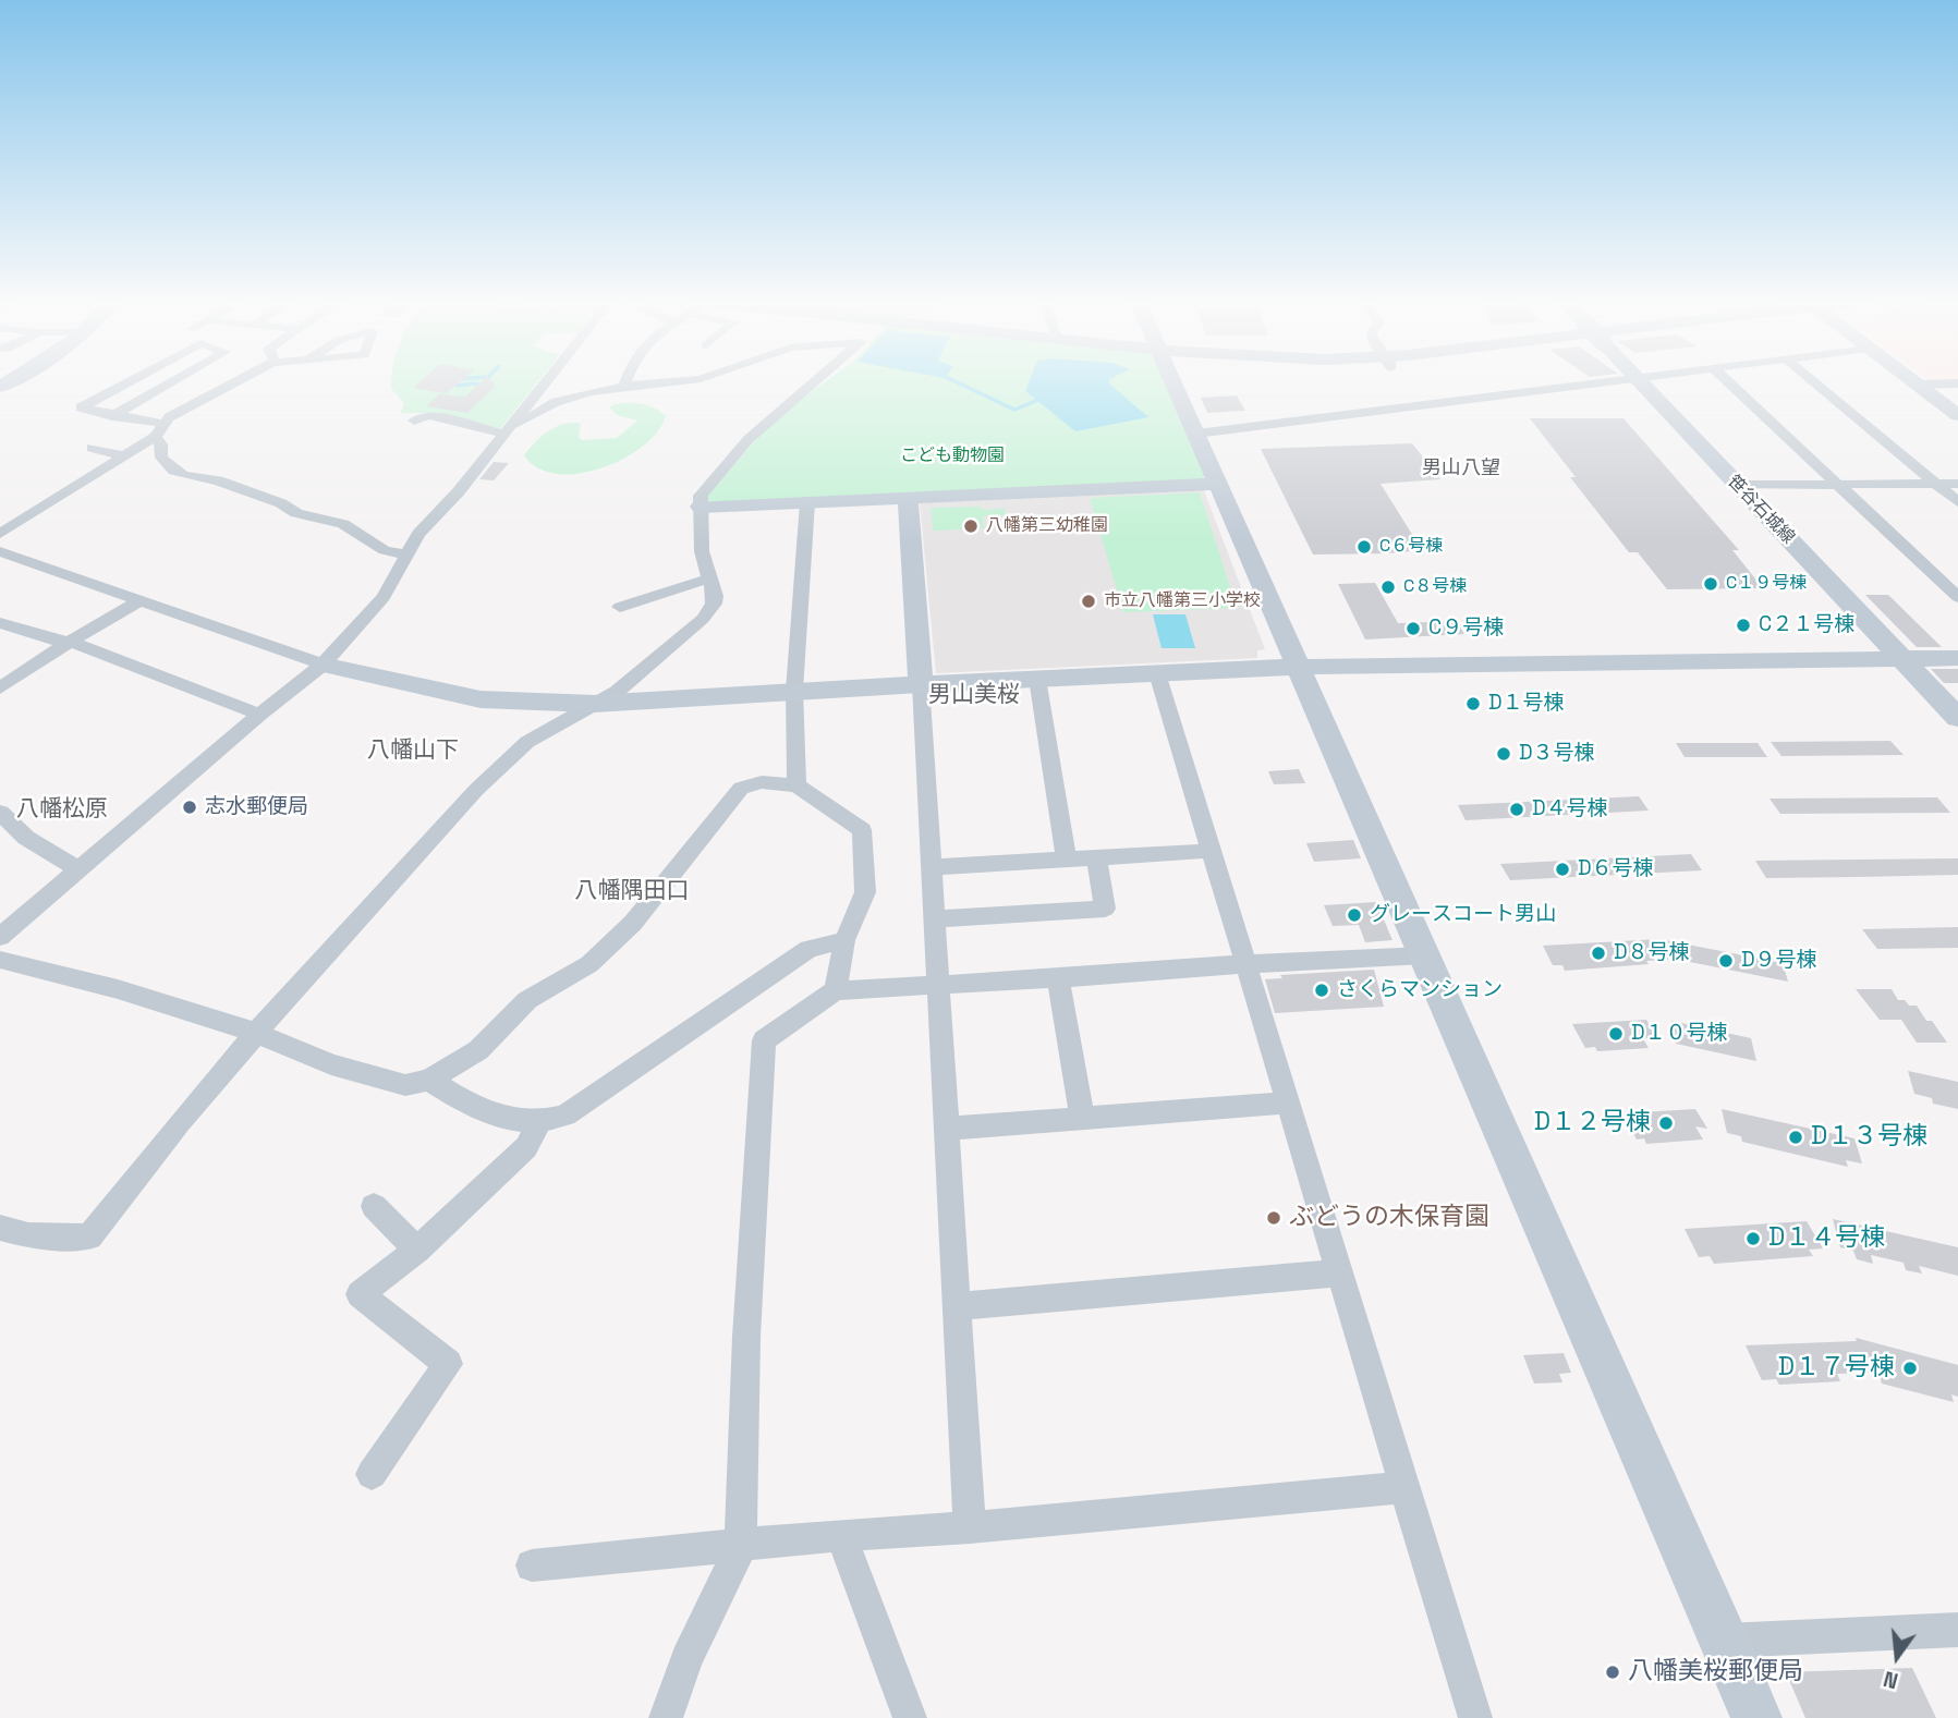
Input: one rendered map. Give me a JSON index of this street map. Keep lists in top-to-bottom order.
{
  "streets": {
    "street": ["笹谷石城線"]
  },
  "districts": [
    "男山八望",
    "男山美桜",
    "八幡山下",
    "八幡松原",
    "八幡隅田口"
  ],
  "parks": ["こども動物園"],
  "places": [
    "八幡第三幼稚園",
    "C６号棟",
    "C１９号棟",
    "C８号棟",
    "市立八幡第三小学校",
    "C２１号棟",
    "C９号棟",
    "D１号棟",
    "D３号棟",
    "志水郵便局",
    "D４号棟",
    "D６号棟",
    "グレースコート男山",
    "D８号棟",
    "D９号棟",
    "さくらマンション",
    "D１０号棟",
    "D１２号棟",
    "D１３号棟",
    "ぶどうの木保育園",
    "D１４号棟",
    "D１７号棟",
    "八幡美桜郵便局"
  ],
  "north": "bottom"
}
